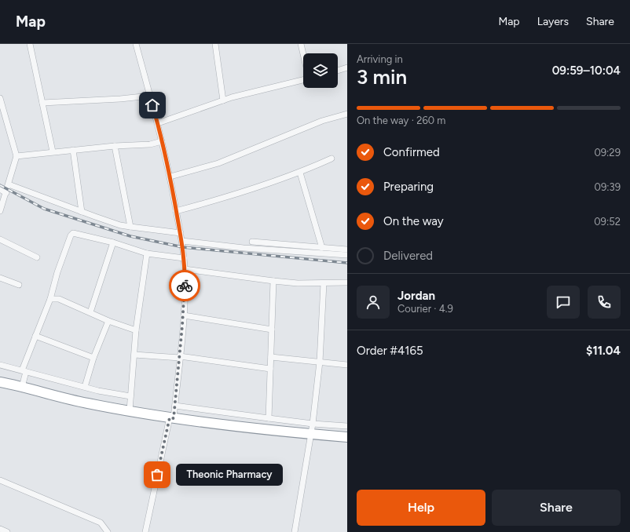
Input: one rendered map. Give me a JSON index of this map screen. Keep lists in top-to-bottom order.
{
  "places": ["Theonic Pharmacy"],
  "page": {
    "header": "Map",
    "nav": ["Map", "Layers", "Share"],
    "heading": ["3 min", "Arriving in", "09:59–10:04"],
    "panel": [
      "Jordan",
      "Courier · 4.9",
      "Order #4165",
      "$11.04"
    ],
    "bar": "On the way · 260 m",
    "list": [
      ["Confirmed", "09:29"],
      ["Preparing", "09:39"],
      ["On the way", "09:52"],
      "Delivered"
    ],
    "bubble": "Theonic Pharmacy",
    "buttons": ["Help", "Share"]
  }
}
